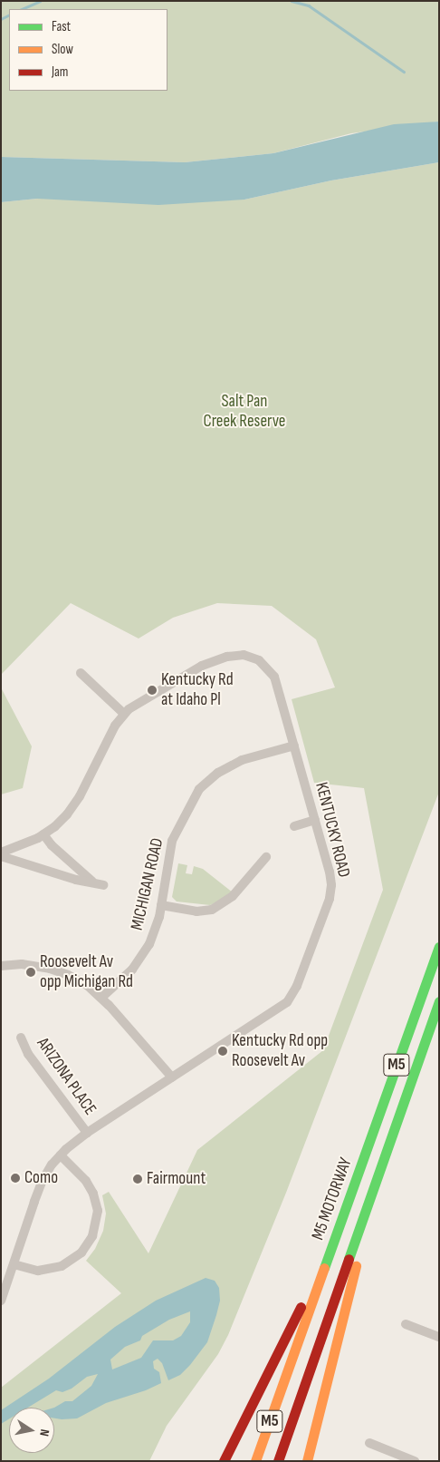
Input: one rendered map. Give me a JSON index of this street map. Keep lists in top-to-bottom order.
{
  "streets": {
    "highway": ["M5", "M5 MOTORWAY"],
    "street": ["KENTUCKY ROAD", "MICHIGAN ROAD", "ARIZONA PLACE"]
  },
  "crossings": [
    ["KENTUCKY ROAD", "MICHIGAN ROAD"],
    ["KENTUCKY ROAD", "ARIZONA PLACE"]
  ],
  "parks": ["Salt Pan Creek Reserve"],
  "places": [
    "Kentucky Rd at Idaho Pl",
    "Roosevelt Av opp Michigan Rd",
    "Kentucky Rd opp Roosevelt Av",
    "Como",
    "Fairmount"
  ],
  "legend": ["Fast", "Slow", "Jam"],
  "north": "right"
}
